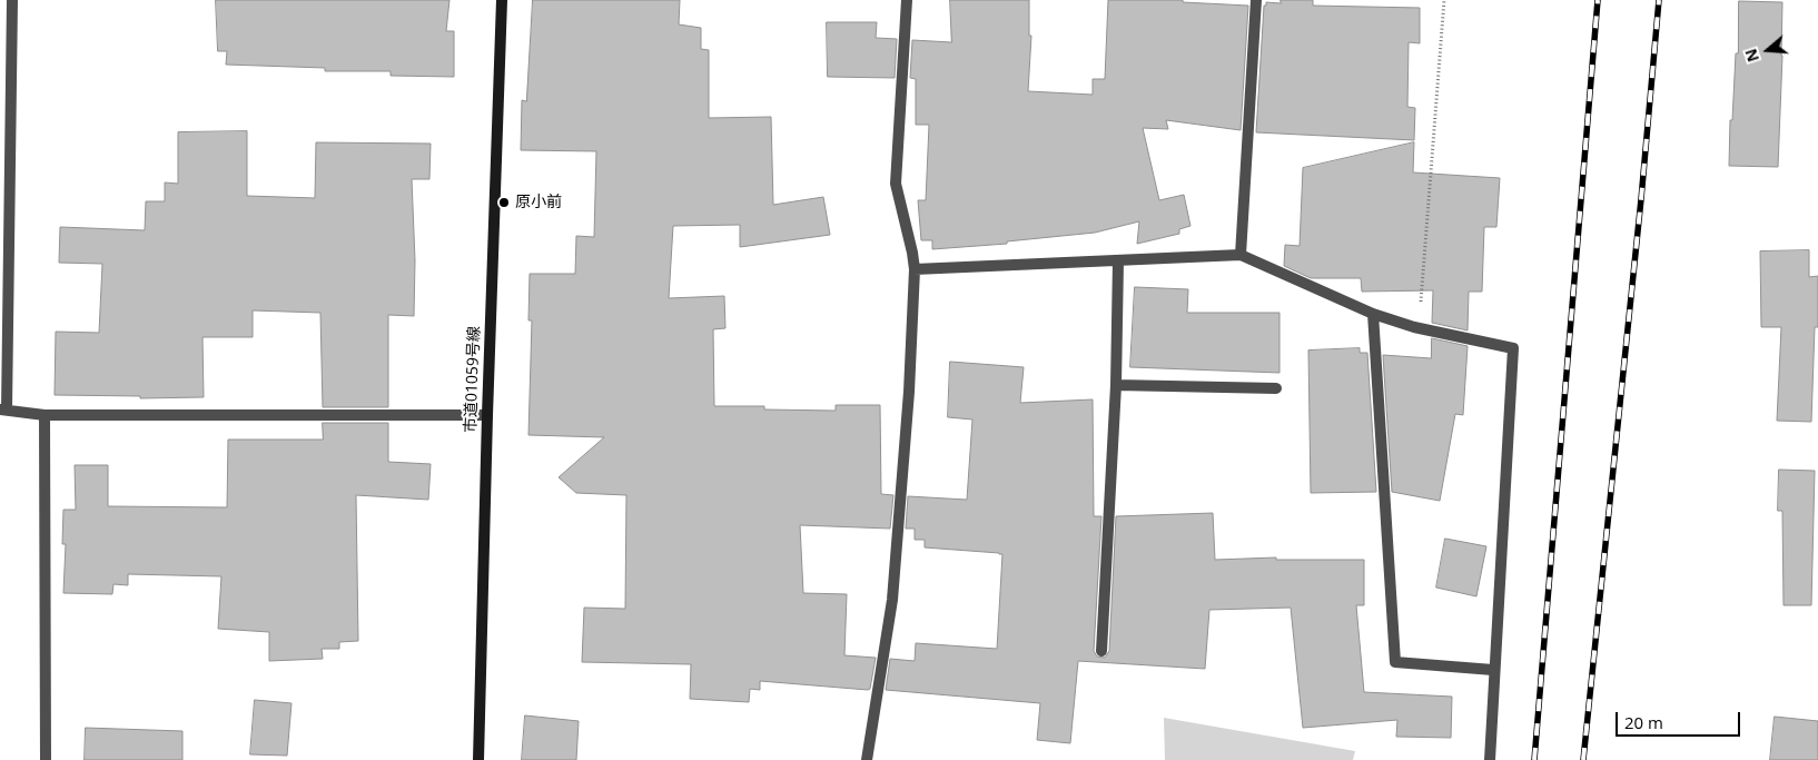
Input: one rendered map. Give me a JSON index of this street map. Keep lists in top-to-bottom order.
{
  "streets": {
    "street": ["市道01059号線"]
  },
  "places": ["原小前"],
  "scale_bar": "20 m",
  "north": "left"
}
